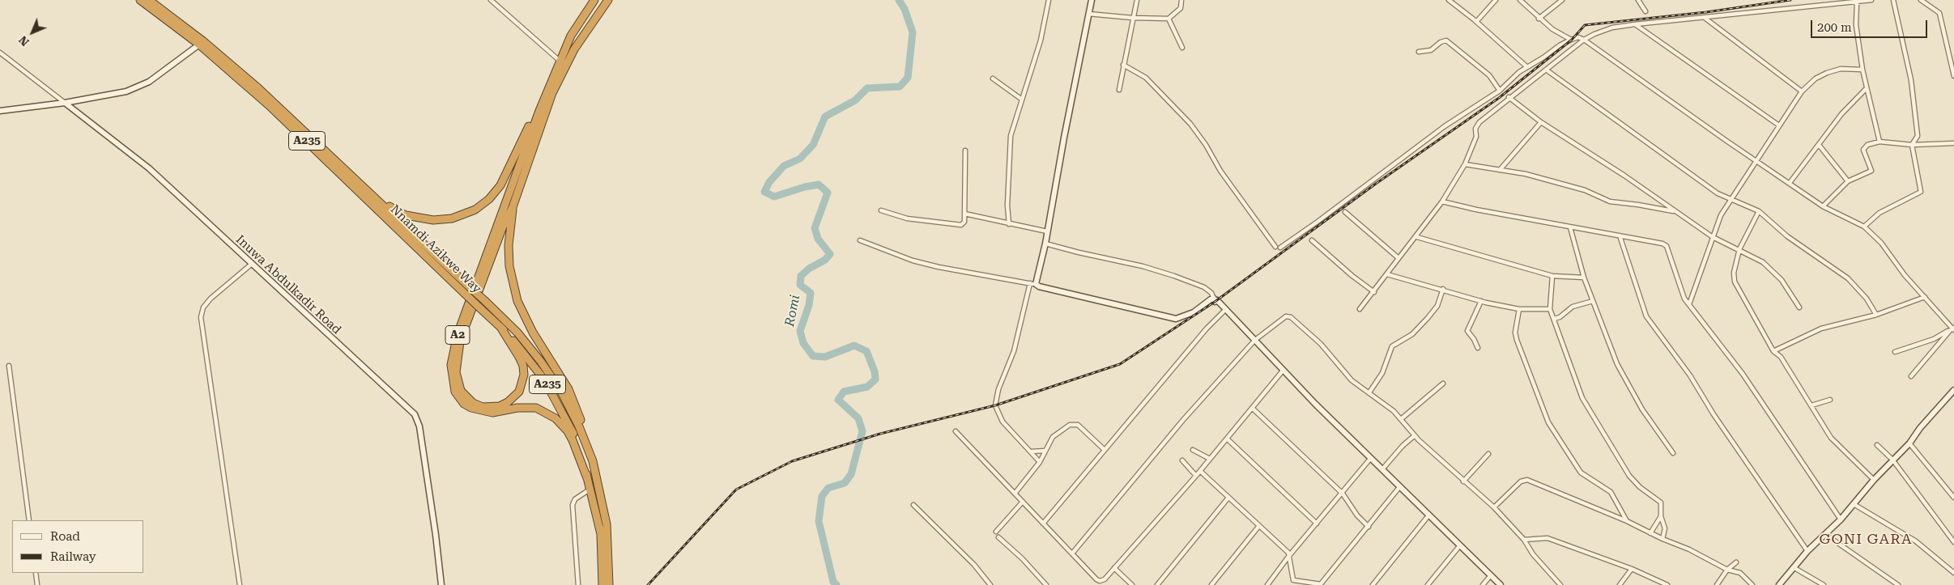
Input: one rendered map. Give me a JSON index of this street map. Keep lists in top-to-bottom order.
{
  "streets": {
    "highway": ["A235", "Nnamdi Azikwe Way", "A2"],
    "street": ["Inuwa Abdulkadir Road"]
  },
  "crossings": [
    ["Nnamdi Azikwe Way", "A2"]
  ],
  "districts": ["GONI GARA"],
  "water": ["Romi"],
  "legend": ["Road", "Railway"],
  "scale_bar": "200 m",
  "north": "bottom left"
}
